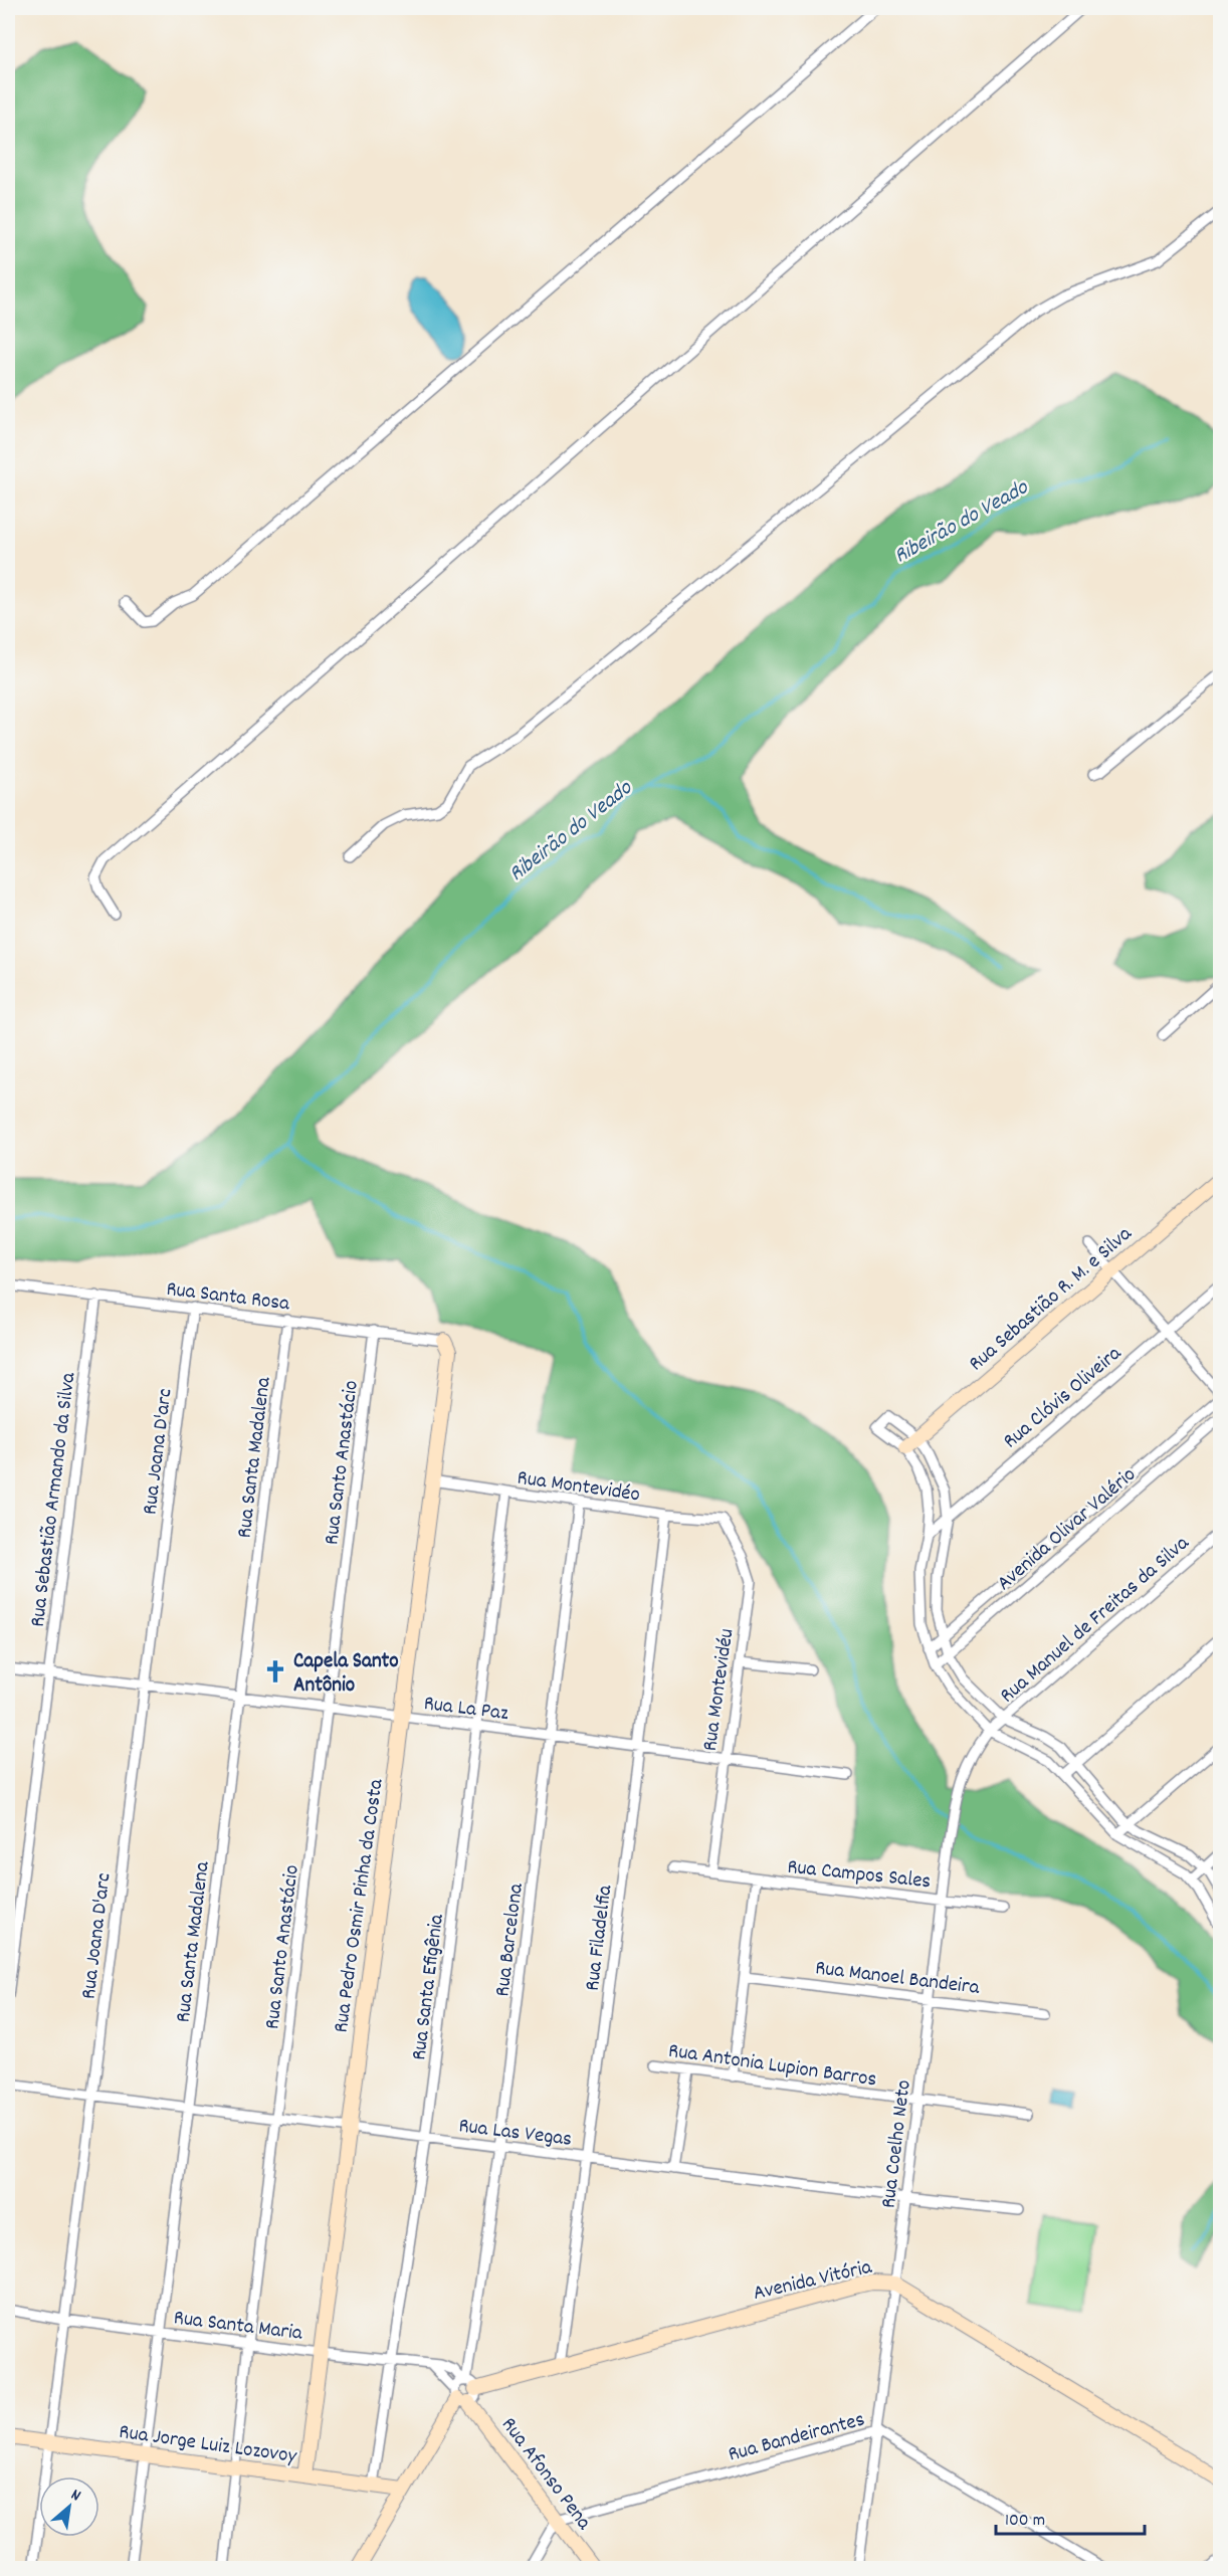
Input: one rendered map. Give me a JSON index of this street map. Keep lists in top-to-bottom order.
{
  "streets": {
    "street": [
      "Rua Santa Rosa",
      "Rua Sebastião R. M. e Silva",
      "Rua Clóvis Oliveira",
      "Rua Joana D'arc",
      "Rua Santa Madalena",
      "Rua Santo Anastácio",
      "Rua Montevidéo",
      "Rua Sebastião Armando da Silva",
      "Avenida Olivar Valério",
      "Rua Manuel de Freitas da Silva",
      "Rua Montevidéu",
      "Rua La Paz",
      "Rua Campos Sales",
      "Rua Pedro Osmir Pinha da Costa",
      "Rua Filadelfia",
      "Rua Barcelona",
      "Rua Manoel Bandeira",
      "Rua Santa Efigênia",
      "Rua Antonia Lupion Barros",
      "Rua Las Vegas",
      "Rua Coelho Neto",
      "Avenida Vitória",
      "Rua Santa Maria",
      "Rua Bandeirantes",
      "Rua Jorge Luiz Lozovoy",
      "Rua Afonso Pena"
    ]
  },
  "crossings": [
    ["Rua Santa Rosa", "Rua Joana D'arc"],
    ["Rua Santa Rosa", "Rua Santa Madalena"],
    ["Rua Santa Rosa", "Rua Santo Anastácio"],
    ["Rua Santa Rosa", "Rua Sebastião Armando da Silva"],
    ["Rua Santa Rosa", "Rua Pedro Osmir Pinha da Costa"],
    ["Rua Joana D'arc", "Rua La Paz"],
    ["Rua Joana D'arc", "Rua Las Vegas"],
    ["Rua Joana D'arc", "Rua Santa Maria"],
    ["Rua Joana D'arc", "Rua Jorge Luiz Lozovoy"],
    ["Rua Santa Madalena", "Rua La Paz"],
    ["Rua Santa Madalena", "Rua Las Vegas"],
    ["Rua Santa Madalena", "Rua Santa Maria"],
    ["Rua Santa Madalena", "Rua Jorge Luiz Lozovoy"],
    ["Rua Santo Anastácio", "Rua La Paz"],
    ["Rua Santo Anastácio", "Rua Las Vegas"],
    ["Rua Santo Anastácio", "Rua Santa Maria"],
    ["Rua Santo Anastácio", "Rua Jorge Luiz Lozovoy"],
    ["Rua Montevidéo", "Rua Montevidéu"],
    ["Rua Montevidéo", "Rua Pedro Osmir Pinha da Costa"],
    ["Rua Montevidéo", "Rua Filadelfia"],
    ["Rua Montevidéo", "Rua Barcelona"],
    ["Rua Montevidéo", "Rua Santa Efigênia"],
    ["Rua Sebastião Armando da Silva", "Rua La Paz"],
    ["Rua Manuel de Freitas da Silva", "Rua Coelho Neto"],
    ["Rua Montevidéu", "Rua La Paz"],
    ["Rua Montevidéu", "Rua Campos Sales"],
    ["Rua La Paz", "Rua Pedro Osmir Pinha da Costa"],
    ["Rua La Paz", "Rua Filadelfia"],
    ["Rua La Paz", "Rua Barcelona"],
    ["Rua La Paz", "Rua Santa Efigênia"],
    ["Rua Campos Sales", "Rua Coelho Neto"],
    ["Rua Pedro Osmir Pinha da Costa", "Rua Las Vegas"],
    ["Rua Pedro Osmir Pinha da Costa", "Rua Santa Maria"],
    ["Rua Pedro Osmir Pinha da Costa", "Rua Jorge Luiz Lozovoy"],
    ["Rua Filadelfia", "Rua Las Vegas"],
    ["Rua Filadelfia", "Avenida Vitória"],
    ["Rua Barcelona", "Rua Las Vegas"],
    ["Rua Barcelona", "Avenida Vitória"],
    ["Rua Barcelona", "Rua Santa Maria"],
    ["Rua Manoel Bandeira", "Rua Coelho Neto"],
    ["Rua Santa Efigênia", "Rua Las Vegas"],
    ["Rua Santa Efigênia", "Rua Santa Maria"],
    ["Rua Santa Efigênia", "Rua Jorge Luiz Lozovoy"],
    ["Rua Antonia Lupion Barros", "Rua Coelho Neto"],
    ["Rua Las Vegas", "Rua Coelho Neto"],
    ["Rua Coelho Neto", "Avenida Vitória"],
    ["Rua Coelho Neto", "Rua Bandeirantes"],
    ["Avenida Vitória", "Rua Santa Maria"],
    ["Rua Bandeirantes", "Rua Afonso Pena"]
  ],
  "water": ["Ribeirão do Veado"],
  "places": {
    "church": ["Capela Santo Antônio"]
  },
  "scale_bar": "100 m",
  "north": "top right"
}
